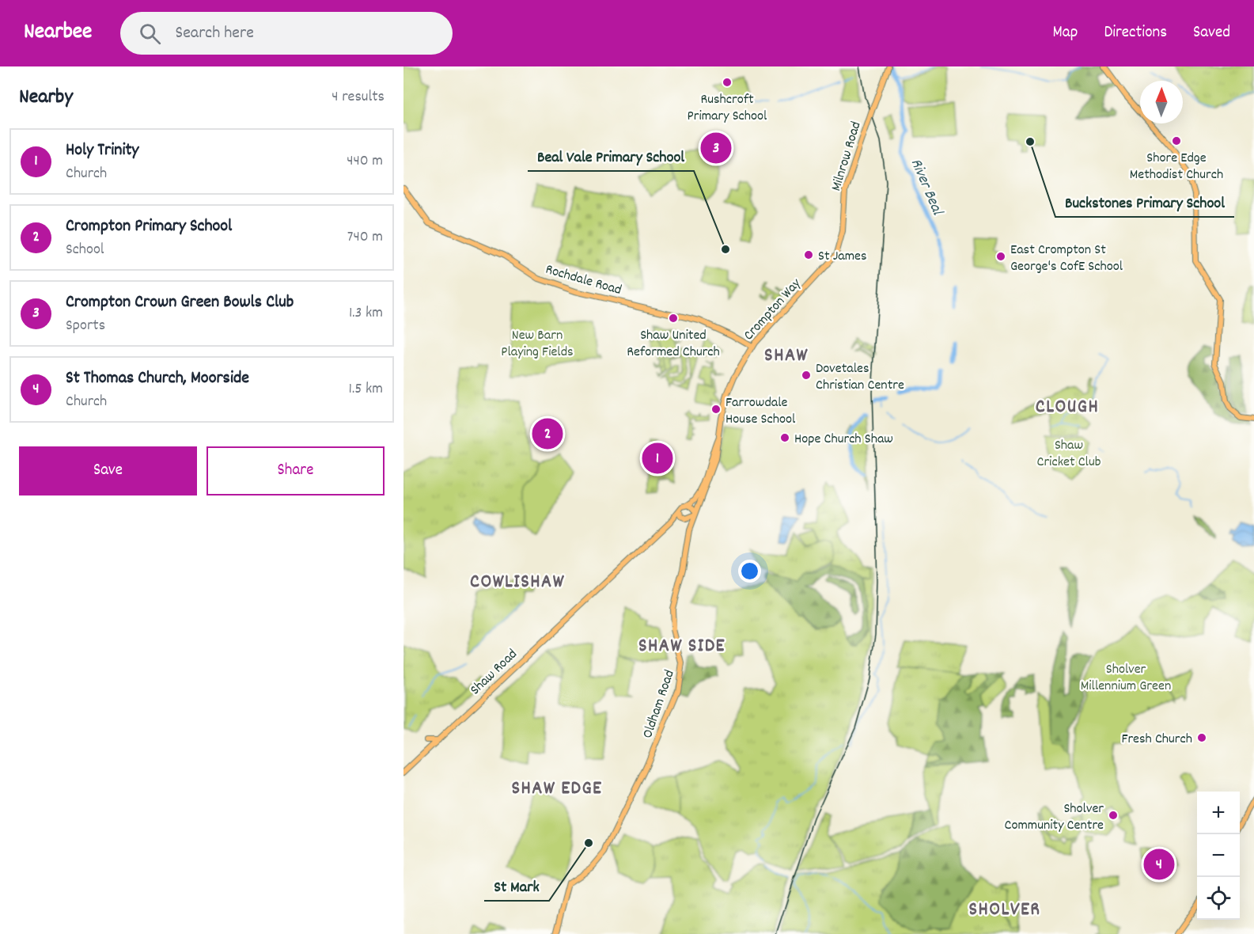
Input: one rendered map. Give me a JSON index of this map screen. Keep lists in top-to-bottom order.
{
  "streets": {
    "main road": [
      "Milnrow Road",
      "Rochdale Road",
      "Crompton Way",
      "Shaw Road",
      "Oldham Road"
    ]
  },
  "crossings": [
    ["Milnrow Road", "Crompton Way"],
    ["Rochdale Road", "Crompton Way"],
    ["Crompton Way", "Shaw Road"],
    ["Crompton Way", "Oldham Road"],
    ["Shaw Road", "Oldham Road"]
  ],
  "districts": [
    "SHAW",
    "CLOUGH",
    "COWLISHAW",
    "SHAW SIDE",
    "SHAW EDGE",
    "SHOLVER"
  ],
  "water": ["River Beal"],
  "parks": ["New Barn Playing Fields", "Shaw Cricket Club", "Sholver Millennium Green"],
  "places": [
    "Rushcroft Primary School",
    "Shore Edge Methodist Church",
    "Buckstones Primary School",
    "Beal Vale Primary School",
    "St James",
    "East Crompton St George's CofE School",
    "Shaw United Reformed Church",
    "Dovetales Christian Centre",
    "Farrowdale House School",
    "Hope Church Shaw",
    "Fresh Church",
    "Sholver Community Centre",
    "St Mark"
  ],
  "north": "top",
  "page": {
    "header": "Nearbee",
    "search": "Search here",
    "nav": ["Map", "Directions", "Saved"],
    "heading": ["Nearby", "4 results"],
    "list": [
      {
        "mark": "1",
        "name": "Holy Trinity",
        "note": "Church",
        "value": "440 m"
      },
      {
        "mark": "2",
        "name": "Crompton Primary School",
        "note": "School",
        "value": "740 m"
      },
      {
        "mark": "3",
        "name": "Crompton Crown Green Bowls Club",
        "note": "Sports",
        "value": "1.3 km"
      },
      {
        "mark": "4",
        "name": "St Thomas Church, Moorside",
        "note": "Church",
        "value": "1.5 km"
      }
    ],
    "pins": [
      "3",
      "2",
      "1",
      "4"
    ],
    "buttons": ["Save", "Share"],
    "map_buttons": ["+", "−"]
  }
}
